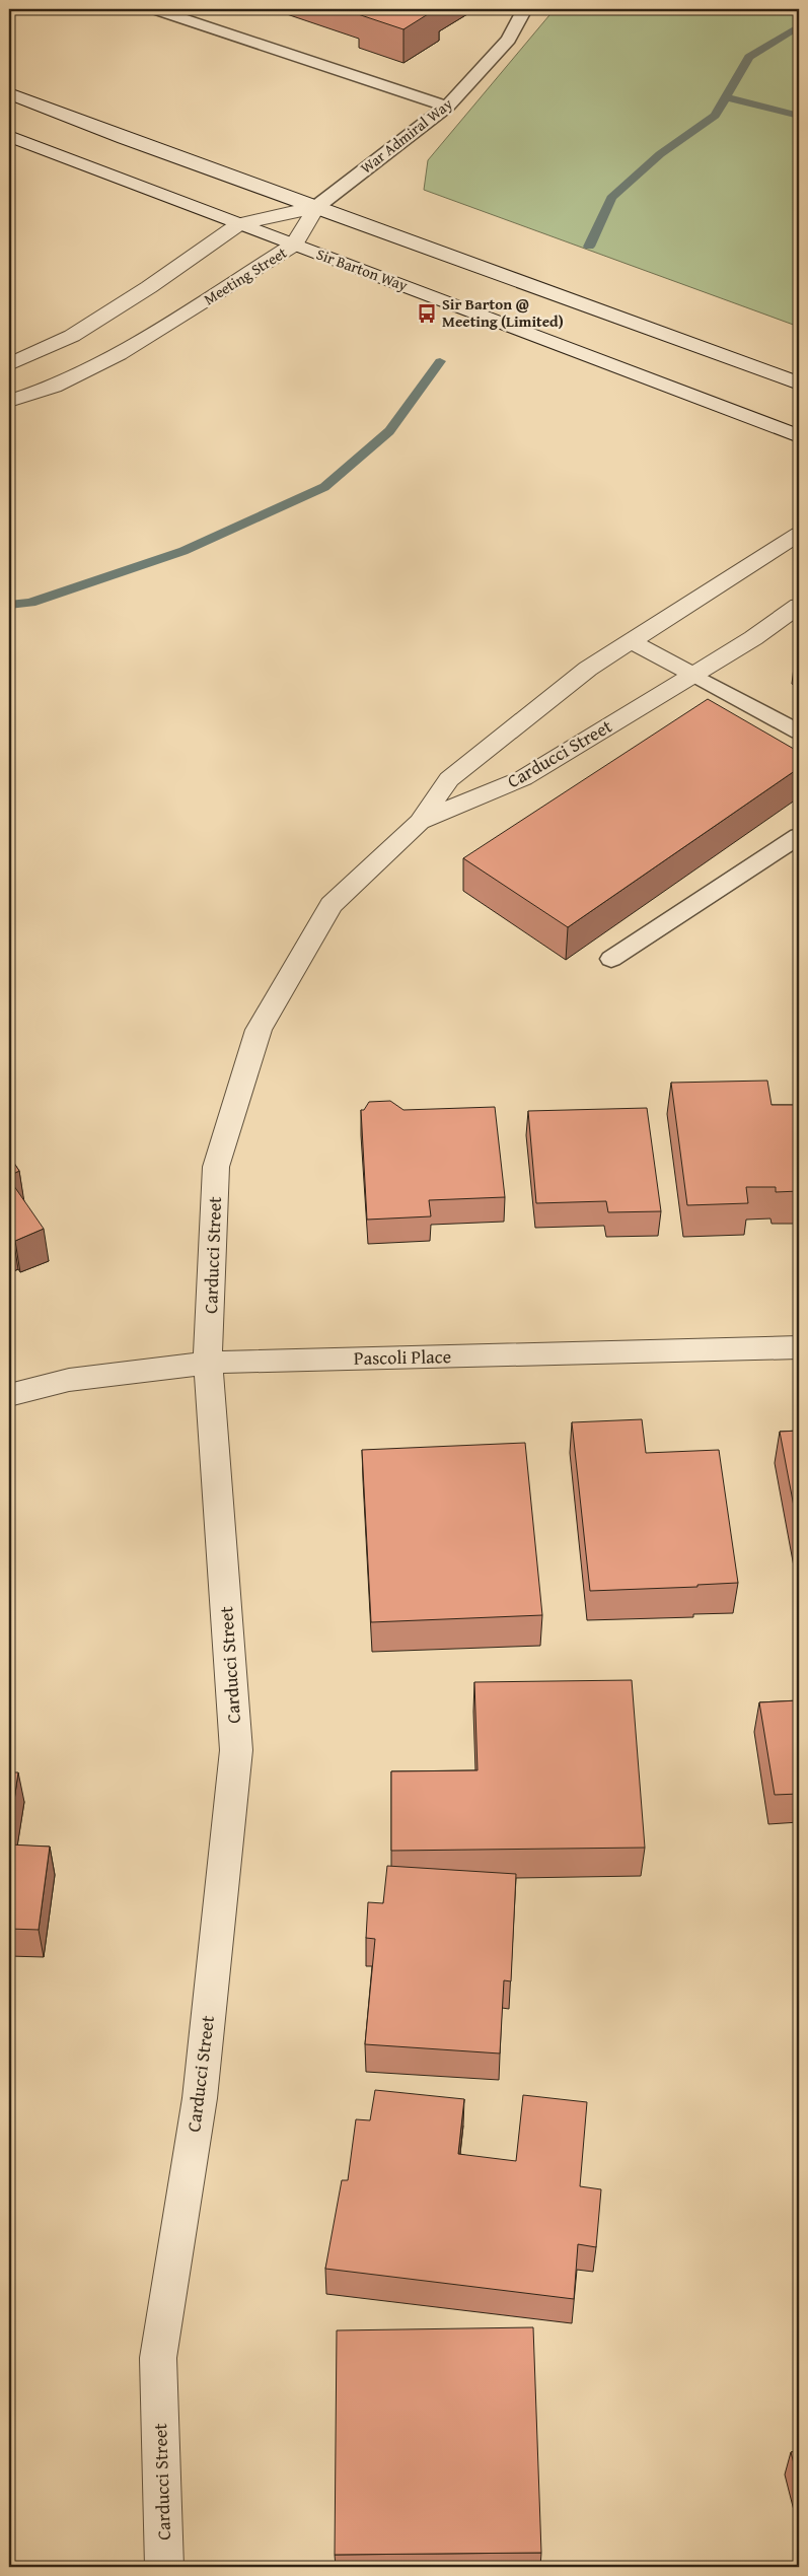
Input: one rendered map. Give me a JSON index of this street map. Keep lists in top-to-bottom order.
{
  "streets": {
    "street": [
      "Sir Barton Way",
      "Meeting Street",
      "Carducci Street",
      "Pascoli Place"
    ],
    "lane": ["War Admiral Way"]
  },
  "crossings": [
    ["War Admiral Way", "Meeting Street"],
    ["Sir Barton Way", "Meeting Street"],
    ["Carducci Street", "Pascoli Place"]
  ],
  "places": {
    "bus stop": ["Sir Barton @ Meeting (Limited)"]
  }
}
